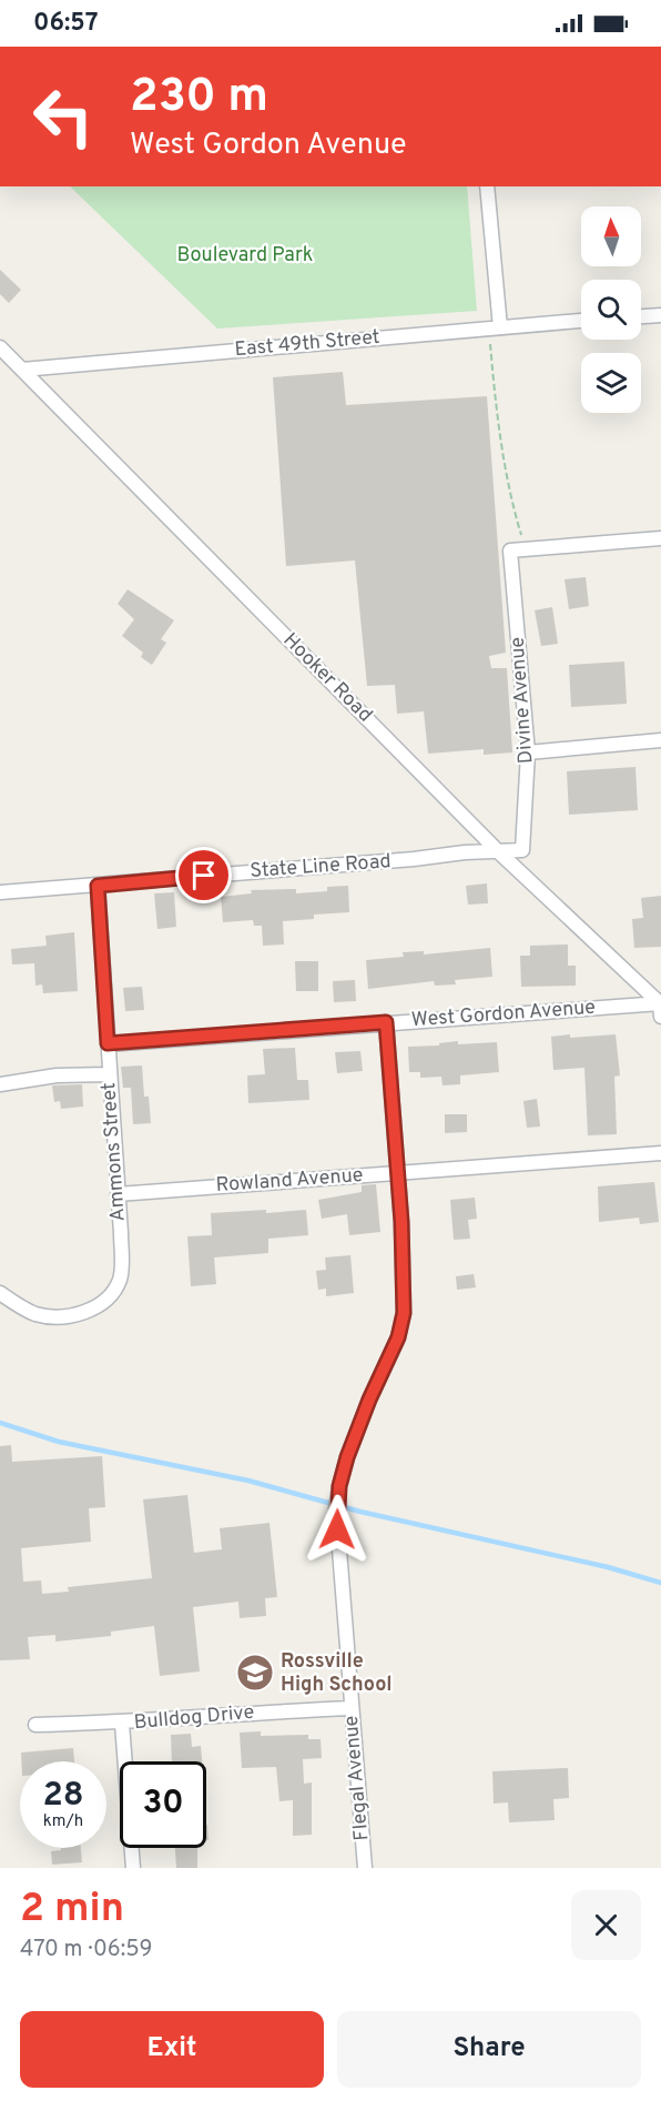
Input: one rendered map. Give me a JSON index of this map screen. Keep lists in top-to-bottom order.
{
  "streets": {
    "street": [
      "East 49th Street",
      "Hooker Road",
      "Divine Avenue",
      "State Line Road",
      "West Gordon Avenue",
      "Ammons Street",
      "Rowland Avenue",
      "Bulldog Drive",
      "Flegal Avenue"
    ]
  },
  "crossings": [
    ["East 49th Street", "Hooker Road"],
    ["Hooker Road", "State Line Road"],
    ["Hooker Road", "West Gordon Avenue"],
    ["Divine Avenue", "State Line Road"],
    ["State Line Road", "Ammons Street"],
    ["West Gordon Avenue", "Ammons Street"],
    ["West Gordon Avenue", "Flegal Avenue"],
    ["Ammons Street", "Rowland Avenue"],
    ["Rowland Avenue", "Flegal Avenue"],
    ["Bulldog Drive", "Flegal Avenue"]
  ],
  "parks": ["Boulevard Park"],
  "places": {
    "school or university": ["Rossville High School"]
  },
  "north": "top",
  "page": {
    "status": "06:57",
    "turn": ["230 m", "West Gordon Avenue"],
    "speed": "28 km/h",
    "limit": "30",
    "heading": ["2 min", "470 m · 06:59"],
    "buttons": ["Exit", "Share"]
  }
}
